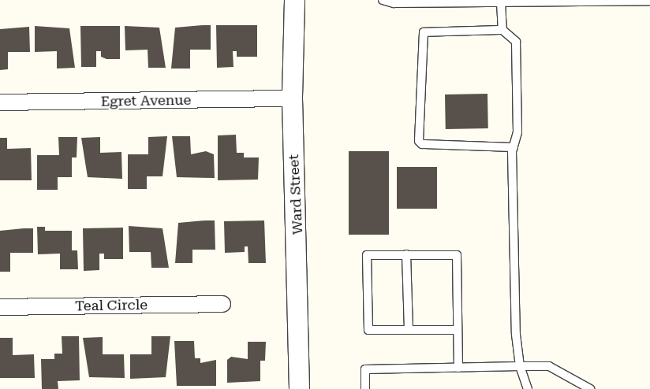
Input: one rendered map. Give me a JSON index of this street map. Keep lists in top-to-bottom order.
{
  "streets": {
    "street": ["Egret Avenue", "Ward Street", "Teal Circle"]
  },
  "crossings": [
    ["Egret Avenue", "Ward Street"]
  ]
}
